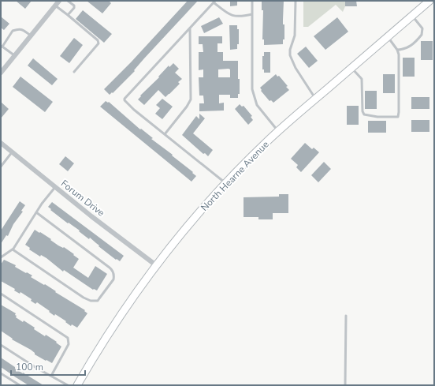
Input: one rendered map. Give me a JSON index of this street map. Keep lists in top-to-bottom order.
{
  "streets": {
    "main road": ["North Hearne Avenue"],
    "street": ["Forum Drive"]
  },
  "crossings": [
    ["North Hearne Avenue", "Forum Drive"]
  ],
  "scale_bar": "100 m"
}
